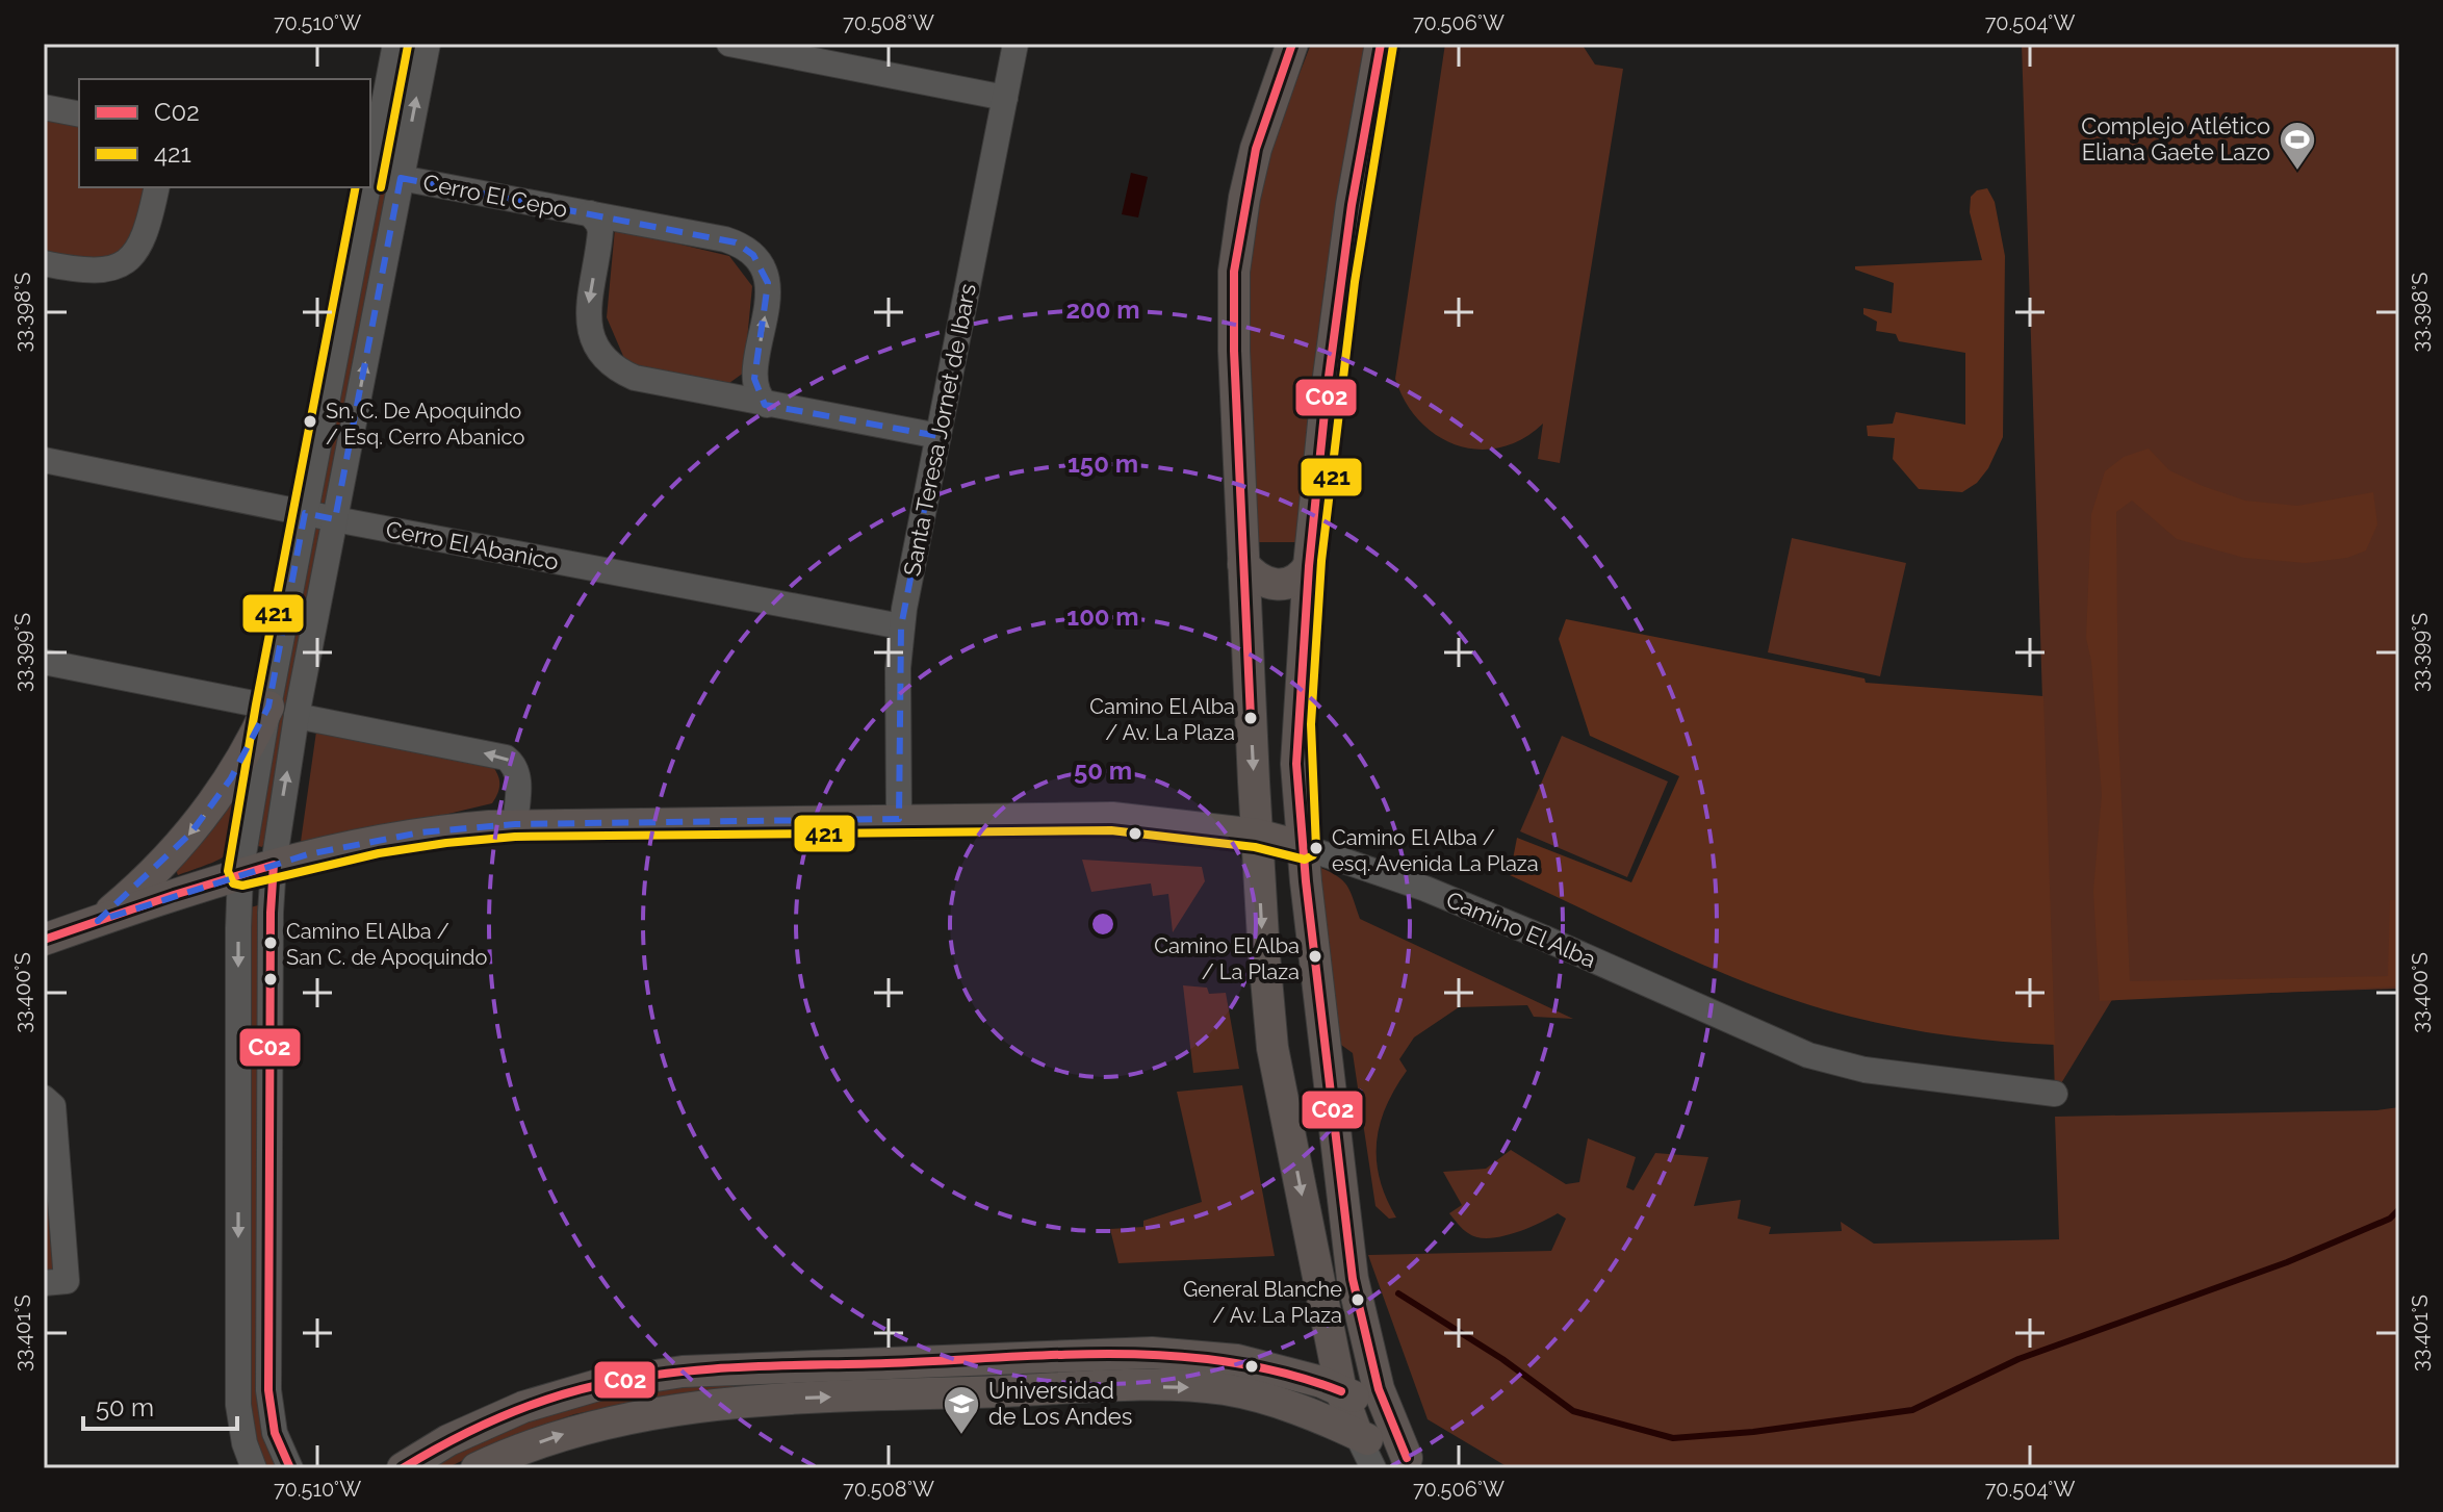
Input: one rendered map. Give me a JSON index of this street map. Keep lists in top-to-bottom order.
{
  "streets": {
    "main road": ["Camino El Alba"],
    "street": ["Cerro El Cepo", "Santa Teresa Jornet de Ibars", "Cerro El Abanico"]
  },
  "crossings": [
    ["Cerro El Cepo", "Santa Teresa Jornet de Ibars"],
    ["Santa Teresa Jornet de Ibars", "Cerro El Abanico"],
    ["Santa Teresa Jornet de Ibars", "Camino El Alba"]
  ],
  "places": {
    "sports": ["Complejo Atlético Eliana Gaete Lazo"],
    "other": [
      "Sn. C. De Apoquindo / Esq. Cerro Abanico",
      "Camino El Alba / Av. La Plaza",
      "Camino El Alba / esq. Avenida La Plaza",
      "Camino El Alba / San C. de Apoquindo",
      "Camino El Alba / La Plaza",
      "General Blanche / Av. La Plaza"
    ],
    "school or university": ["Universidad de Los Andes"]
  },
  "lines": ["transit line C02", "transit line 421"],
  "legend": ["C02", "421"],
  "scale_bar": "50 m",
  "coordinates": [
    "70.510°W",
    "70.508°W",
    "70.506°W",
    "70.504°W",
    "33.398°S",
    "33.399°S",
    "33.400°S",
    "33.401°S"
  ],
  "rings": [
    "200 m",
    "150 m",
    "100 m",
    "50 m"
  ]
}
